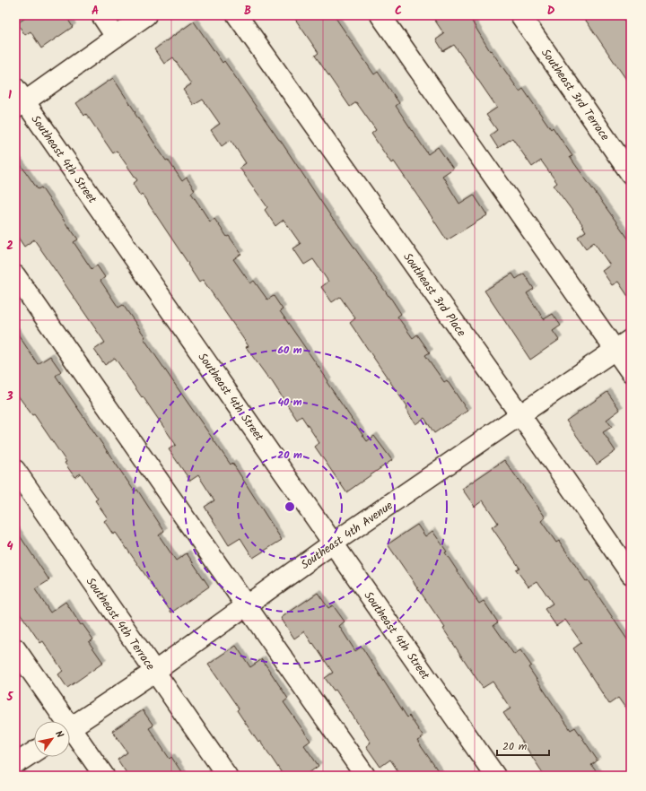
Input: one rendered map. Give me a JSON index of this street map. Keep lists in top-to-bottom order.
{
  "streets": {
    "street": [
      "Southeast 3rd Terrace",
      "Southeast 4th Street",
      "Southeast 3rd Place",
      "Southeast 4th Avenue",
      "Southeast 4th Terrace"
    ]
  },
  "crossings": [
    ["Southeast 4th Street", "Southeast 4th Avenue"],
    ["Southeast 3rd Place", "Southeast 4th Avenue"],
    ["Southeast 4th Avenue", "Southeast 4th Terrace"]
  ],
  "scale_bar": "20 m",
  "north": "top right",
  "grid": {
    "columns": [
      "A",
      "B",
      "C",
      "D"
    ],
    "rows": [
      "1",
      "2",
      "3",
      "4",
      "5"
    ]
  },
  "rings": ["60 m", "40 m", "20 m"]
}
